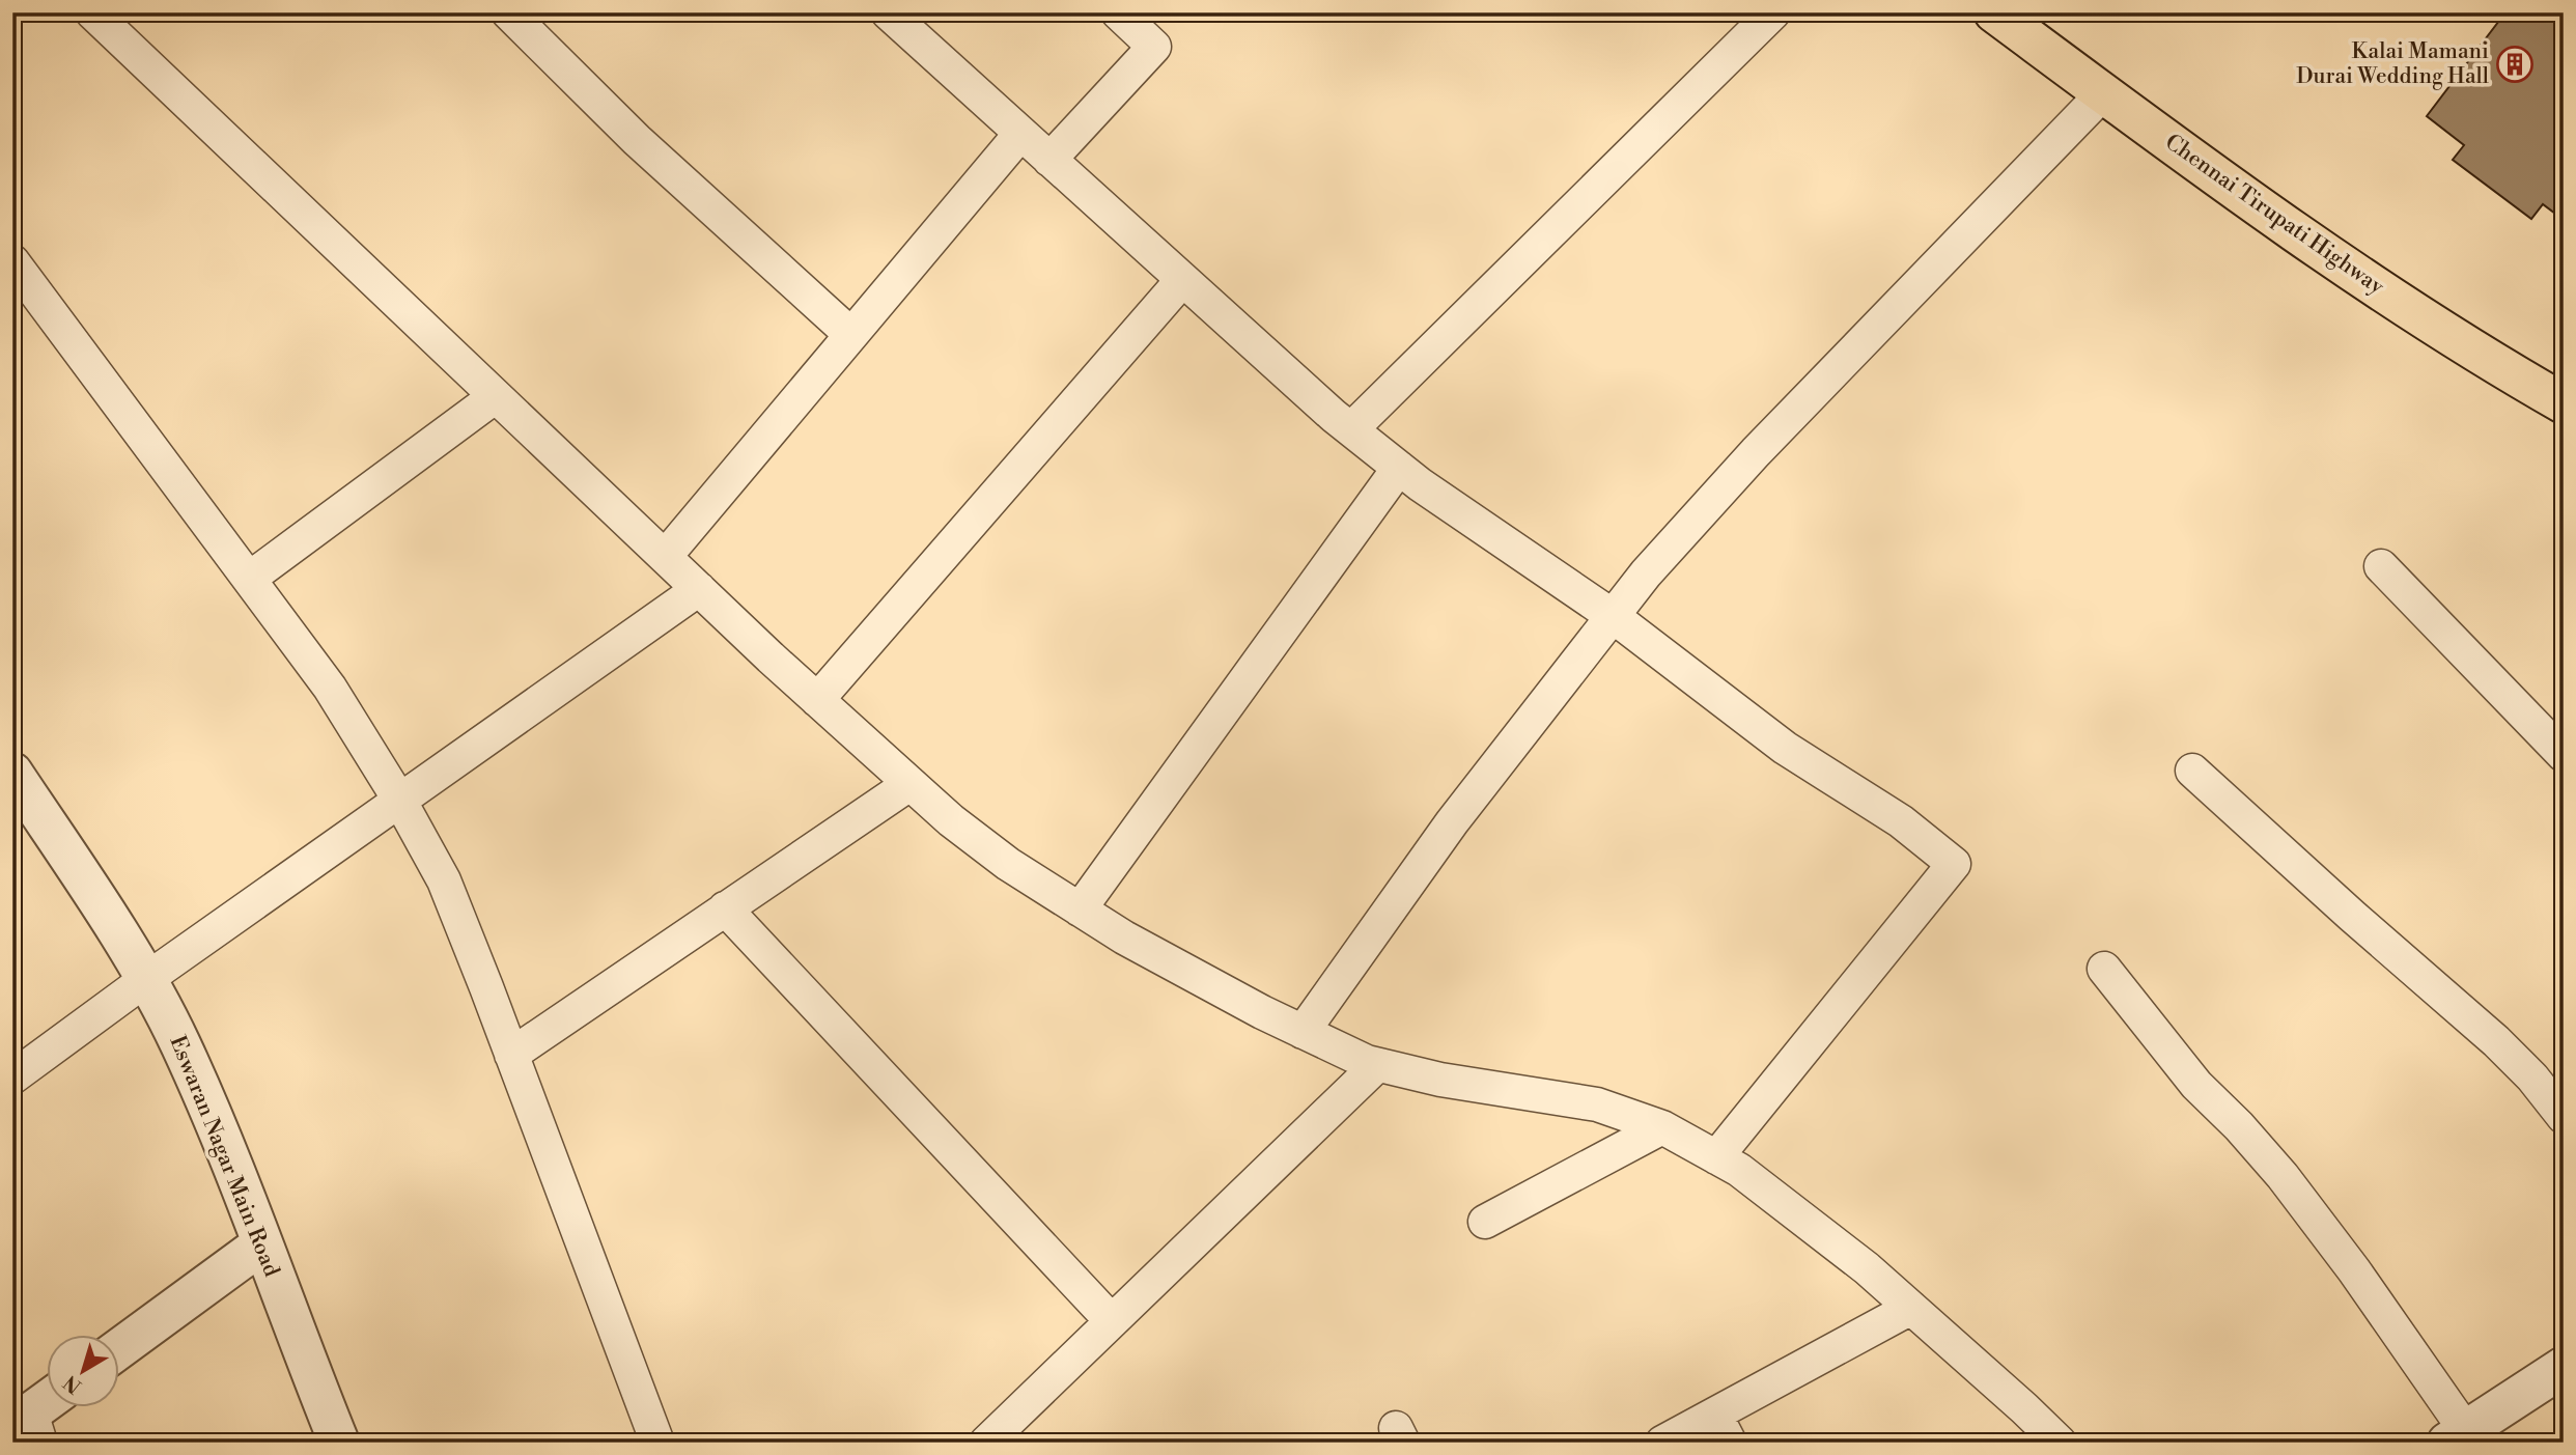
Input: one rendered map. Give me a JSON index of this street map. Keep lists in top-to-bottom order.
{
  "streets": {
    "main road": ["Chennai Tirupati Highway"],
    "street": ["Eswaran Nagar Main Road"]
  },
  "places": {
    "building": ["Kalai Mamani Durai Wedding Hall"]
  },
  "north": "bottom left"
}
